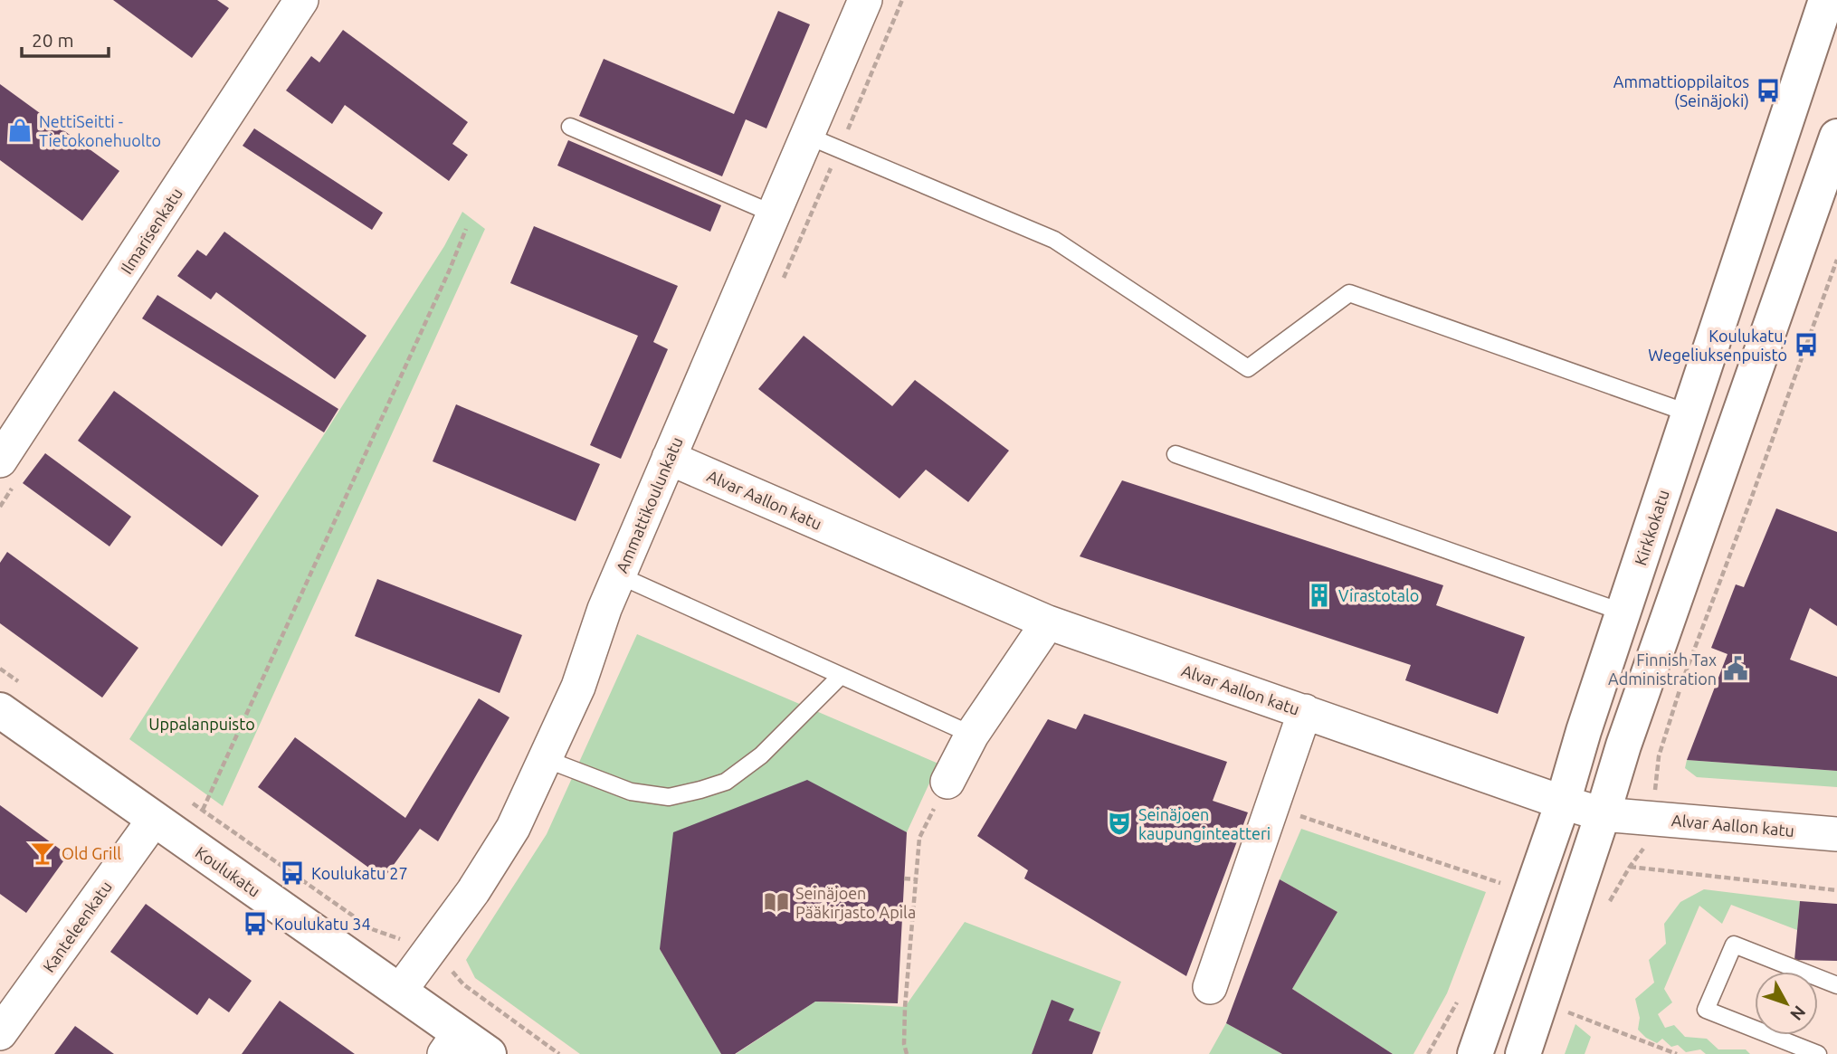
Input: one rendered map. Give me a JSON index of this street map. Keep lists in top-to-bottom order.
{
  "streets": {
    "main road": ["Kirkkokatu", "Koulukatu"],
    "street": [
      "Ilmarisenkatu",
      "Alvar Aallon katu",
      "Ammattikoulunkatu",
      "Kanteleenkatu"
    ]
  },
  "crossings": [
    ["Alvar Aallon katu", "Ammattikoulunkatu"],
    ["Alvar Aallon katu", "Kirkkokatu"],
    ["Ammattikoulunkatu", "Koulukatu"],
    ["Koulukatu", "Kanteleenkatu"]
  ],
  "parks": ["Uppalanpuisto"],
  "places": {
    "bus stop": [
      "Ammattioppilaitos (Seinäjoki)",
      "Koulukatu, Wegeliuksenpuisto",
      "Koulukatu 27",
      "Koulukatu 34"
    ],
    "shop": ["NettiSeitti - Tietokonehuolto"],
    "building": ["Virastotalo"],
    "public building": ["Finnish Tax Administration"],
    "theatre": ["Seinäjoen kaupunginteatteri"],
    "bar": ["Old Grill"],
    "library": ["Seinäjoen Pääkirjasto Apila"]
  },
  "scale_bar": "20 m",
  "north": "bottom right"
}
